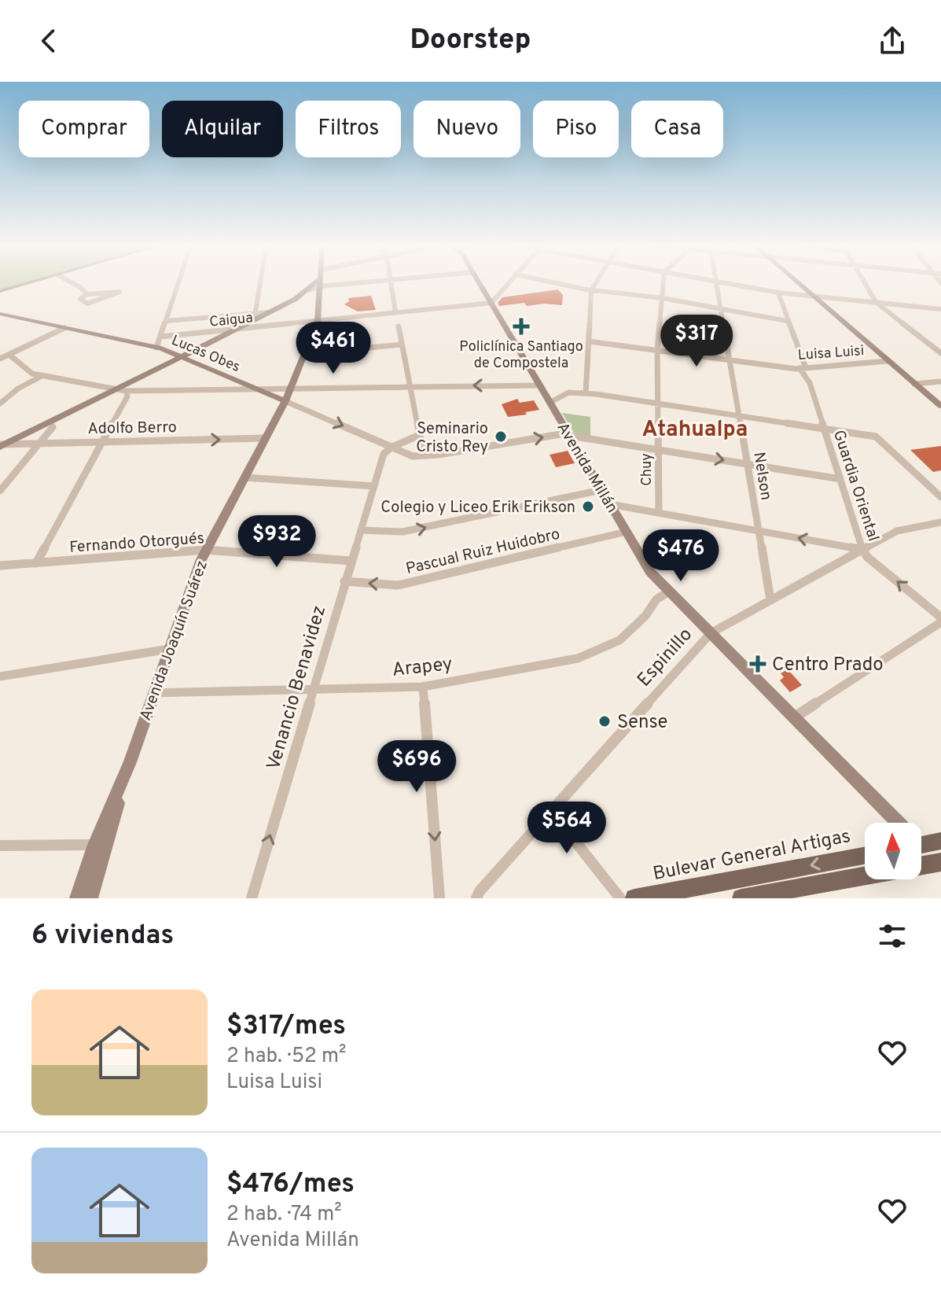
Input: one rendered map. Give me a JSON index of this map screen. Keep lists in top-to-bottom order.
{
  "streets": {
    "main road": ["Bulevar General Artigas"],
    "street": [
      "Caigua",
      "Luisa Luisi",
      "Lucas Obes",
      "Adolfo Berro",
      "Avenida Millán",
      "Chuy",
      "Nelson",
      "Guardia Oriental",
      "Fernando Otorgués",
      "Pascual Ruiz Huidobro",
      "Avenida Joaquín Suárez",
      "Espinillo",
      "Arapey",
      "Venancio Benavidez"
    ]
  },
  "crossings": [
    ["Caigua", "Avenida Millán"],
    ["Caigua", "Avenida Joaquín Suárez"],
    ["Luisa Luisi", "Chuy"],
    ["Luisa Luisi", "Nelson"],
    ["Luisa Luisi", "Guardia Oriental"],
    ["Lucas Obes", "Avenida Joaquín Suárez"],
    ["Lucas Obes", "Venancio Benavidez"],
    ["Adolfo Berro", "Avenida Joaquín Suárez"],
    ["Avenida Millán", "Pascual Ruiz Huidobro"],
    ["Avenida Millán", "Espinillo"],
    ["Avenida Millán", "Arapey"],
    ["Nelson", "Espinillo"],
    ["Guardia Oriental", "Espinillo"],
    ["Fernando Otorgués", "Avenida Joaquín Suárez"],
    ["Fernando Otorgués", "Venancio Benavidez"],
    ["Pascual Ruiz Huidobro", "Venancio Benavidez"],
    ["Avenida Joaquín Suárez", "Arapey"],
    ["Arapey", "Venancio Benavidez"]
  ],
  "one_way": ["Venancio Benavidez"],
  "districts": ["Atahualpa"],
  "places": {
    "health": ["Policlínica Santiago de Compostela", "Centro Prado"],
    "other": ["Seminario Cristo Rey", "Colegio y Liceo Erik Erikson", "Sense"]
  },
  "north": "top",
  "page": {
    "header": "Doorstep",
    "chip": [
      "Comprar",
      "Alquilar",
      "Filtros",
      "Nuevo",
      "Piso",
      "Casa"
    ],
    "price": [
      "$317",
      "$461",
      "$932",
      "$476",
      "$696",
      "$564"
    ],
    "heading": "6 viviendas",
    "list": [
      {
        "name": "$317/mes",
        "note": "2 hab. · 52 m² · Luisa Luisi"
      },
      {
        "name": "$476/mes",
        "note": "2 hab. · 74 m² · Avenida Millán"
      }
    ]
  }
}
